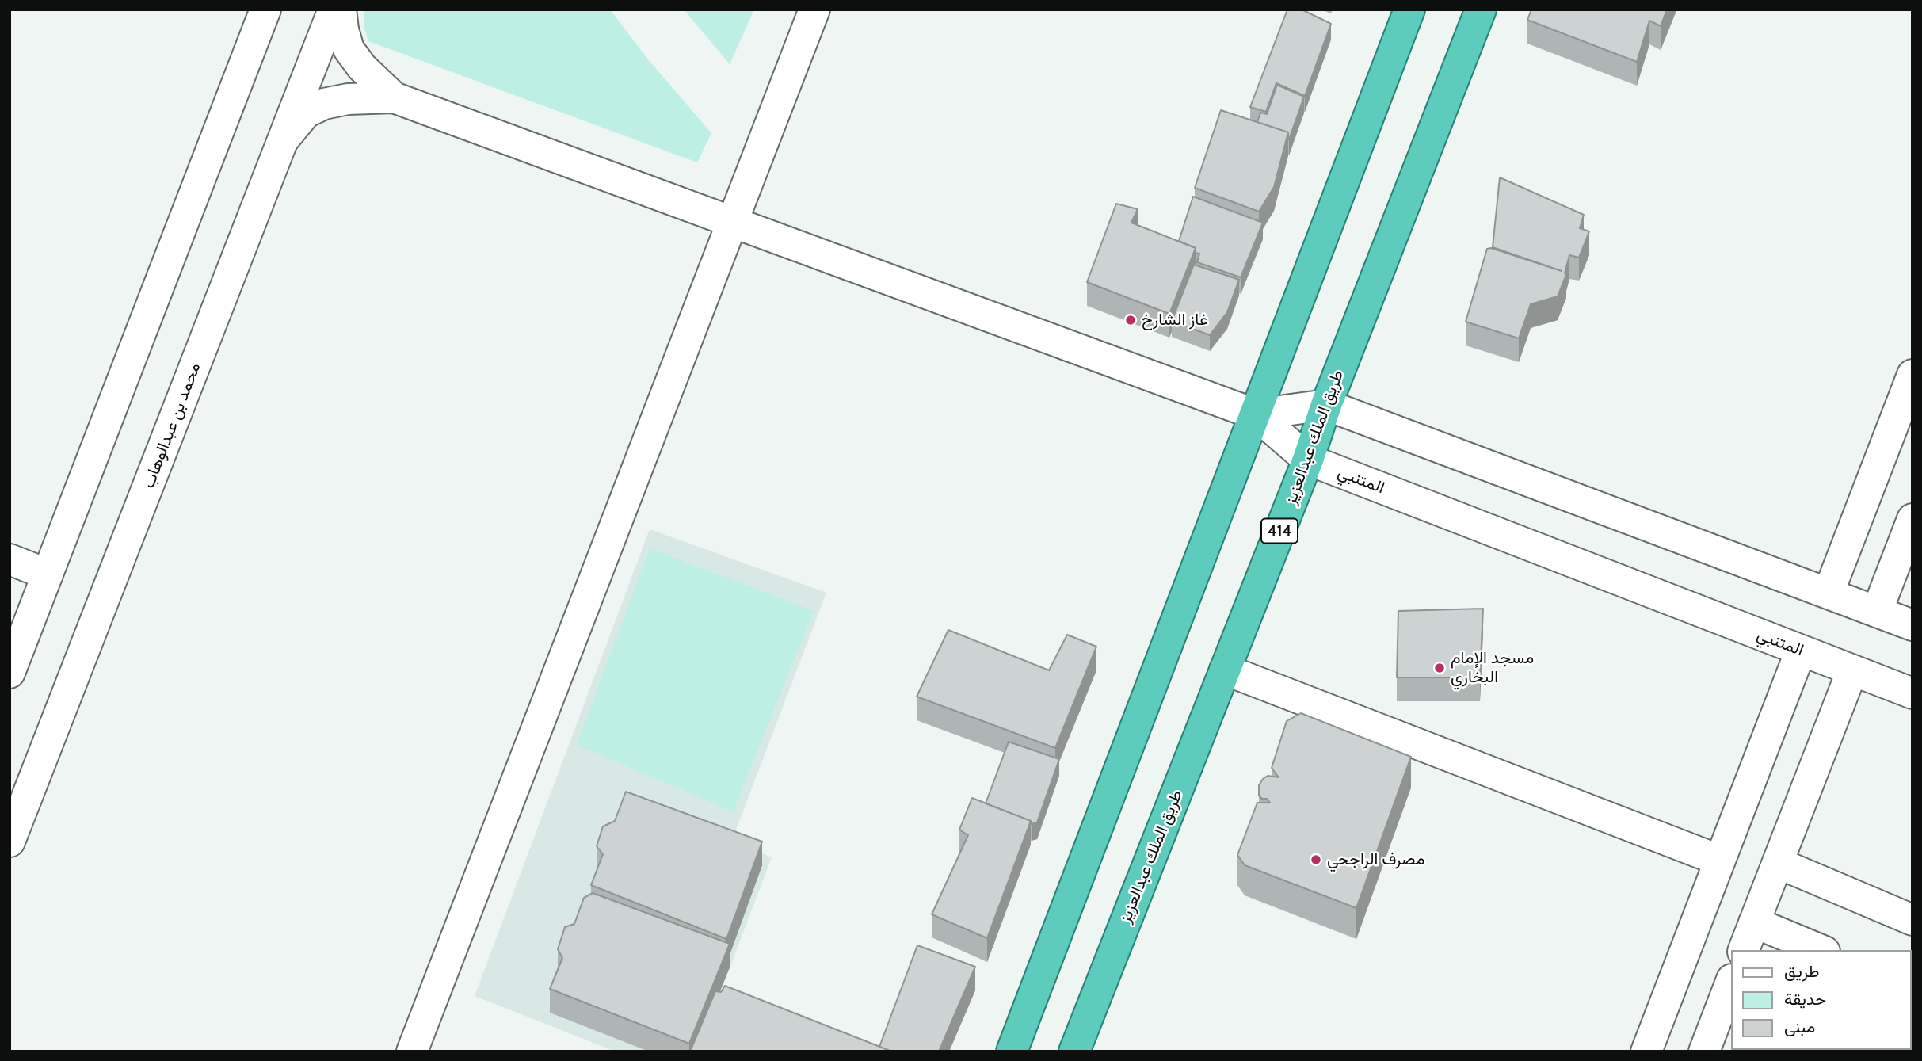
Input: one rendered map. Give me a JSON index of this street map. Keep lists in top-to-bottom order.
{
  "streets": {
    "highway": ["طريق الملك عبدالعزيز", "414"],
    "street": ["محمد بن عبدالوهاب", "المتنبي"]
  },
  "crossings": [
    ["طريق الملك عبدالعزيز", "المتنبي"]
  ],
  "places": ["غاز الشارخ", "مسجد الإمام البخاري", "مصرف الراجحي"],
  "legend": ["طريق", "حديقة", "مبنى"]
}
